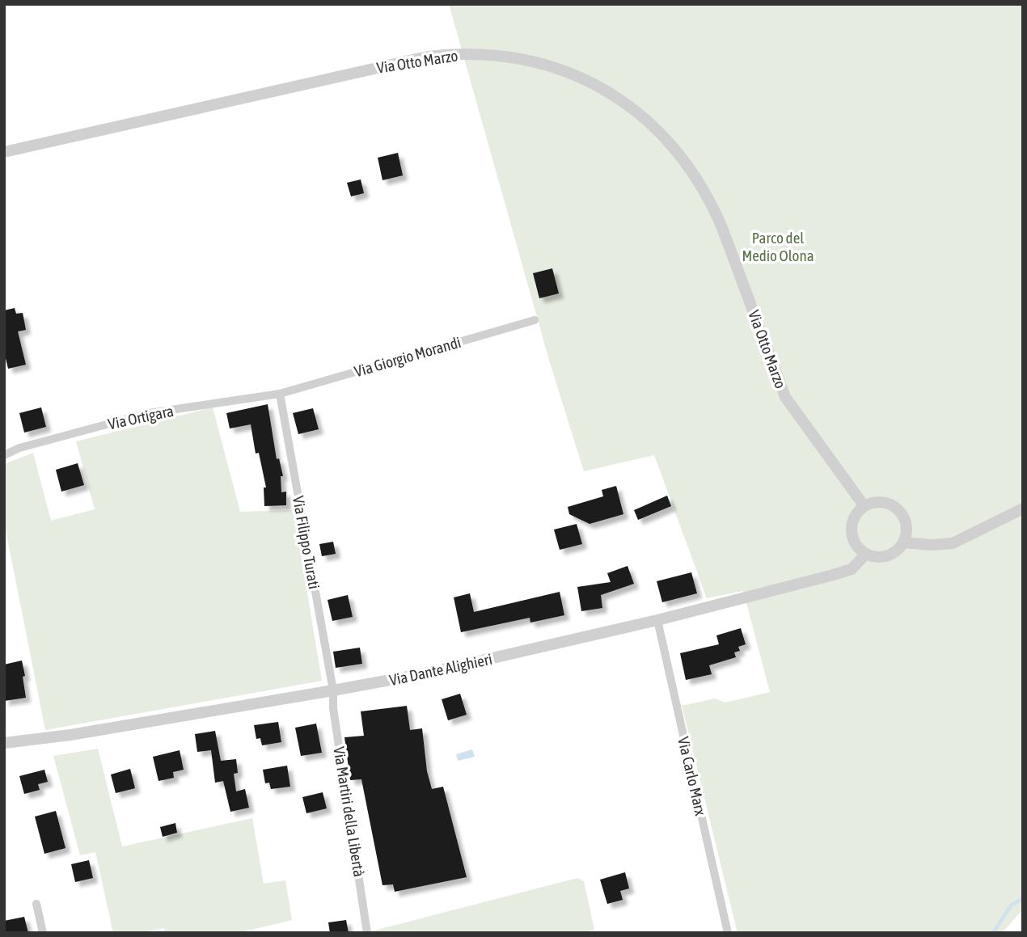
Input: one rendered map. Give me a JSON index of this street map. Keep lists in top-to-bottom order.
{
  "streets": {
    "street": [
      "Via Otto Marzo",
      "Via Giorgio Morandi",
      "Via Ortigara",
      "Via Filippo Turati",
      "Via Dante Alighieri",
      "Via Carlo Marx",
      "Via Martiri della Libertà"
    ]
  },
  "crossings": [
    ["Via Otto Marzo", "Via Dante Alighieri"],
    ["Via Giorgio Morandi", "Via Ortigara"],
    ["Via Giorgio Morandi", "Via Filippo Turati"],
    ["Via Ortigara", "Via Filippo Turati"],
    ["Via Filippo Turati", "Via Dante Alighieri"],
    ["Via Filippo Turati", "Via Martiri della Libertà"],
    ["Via Dante Alighieri", "Via Carlo Marx"],
    ["Via Dante Alighieri", "Via Martiri della Libertà"]
  ],
  "parks": ["Parco del Medio Olona"]
}
